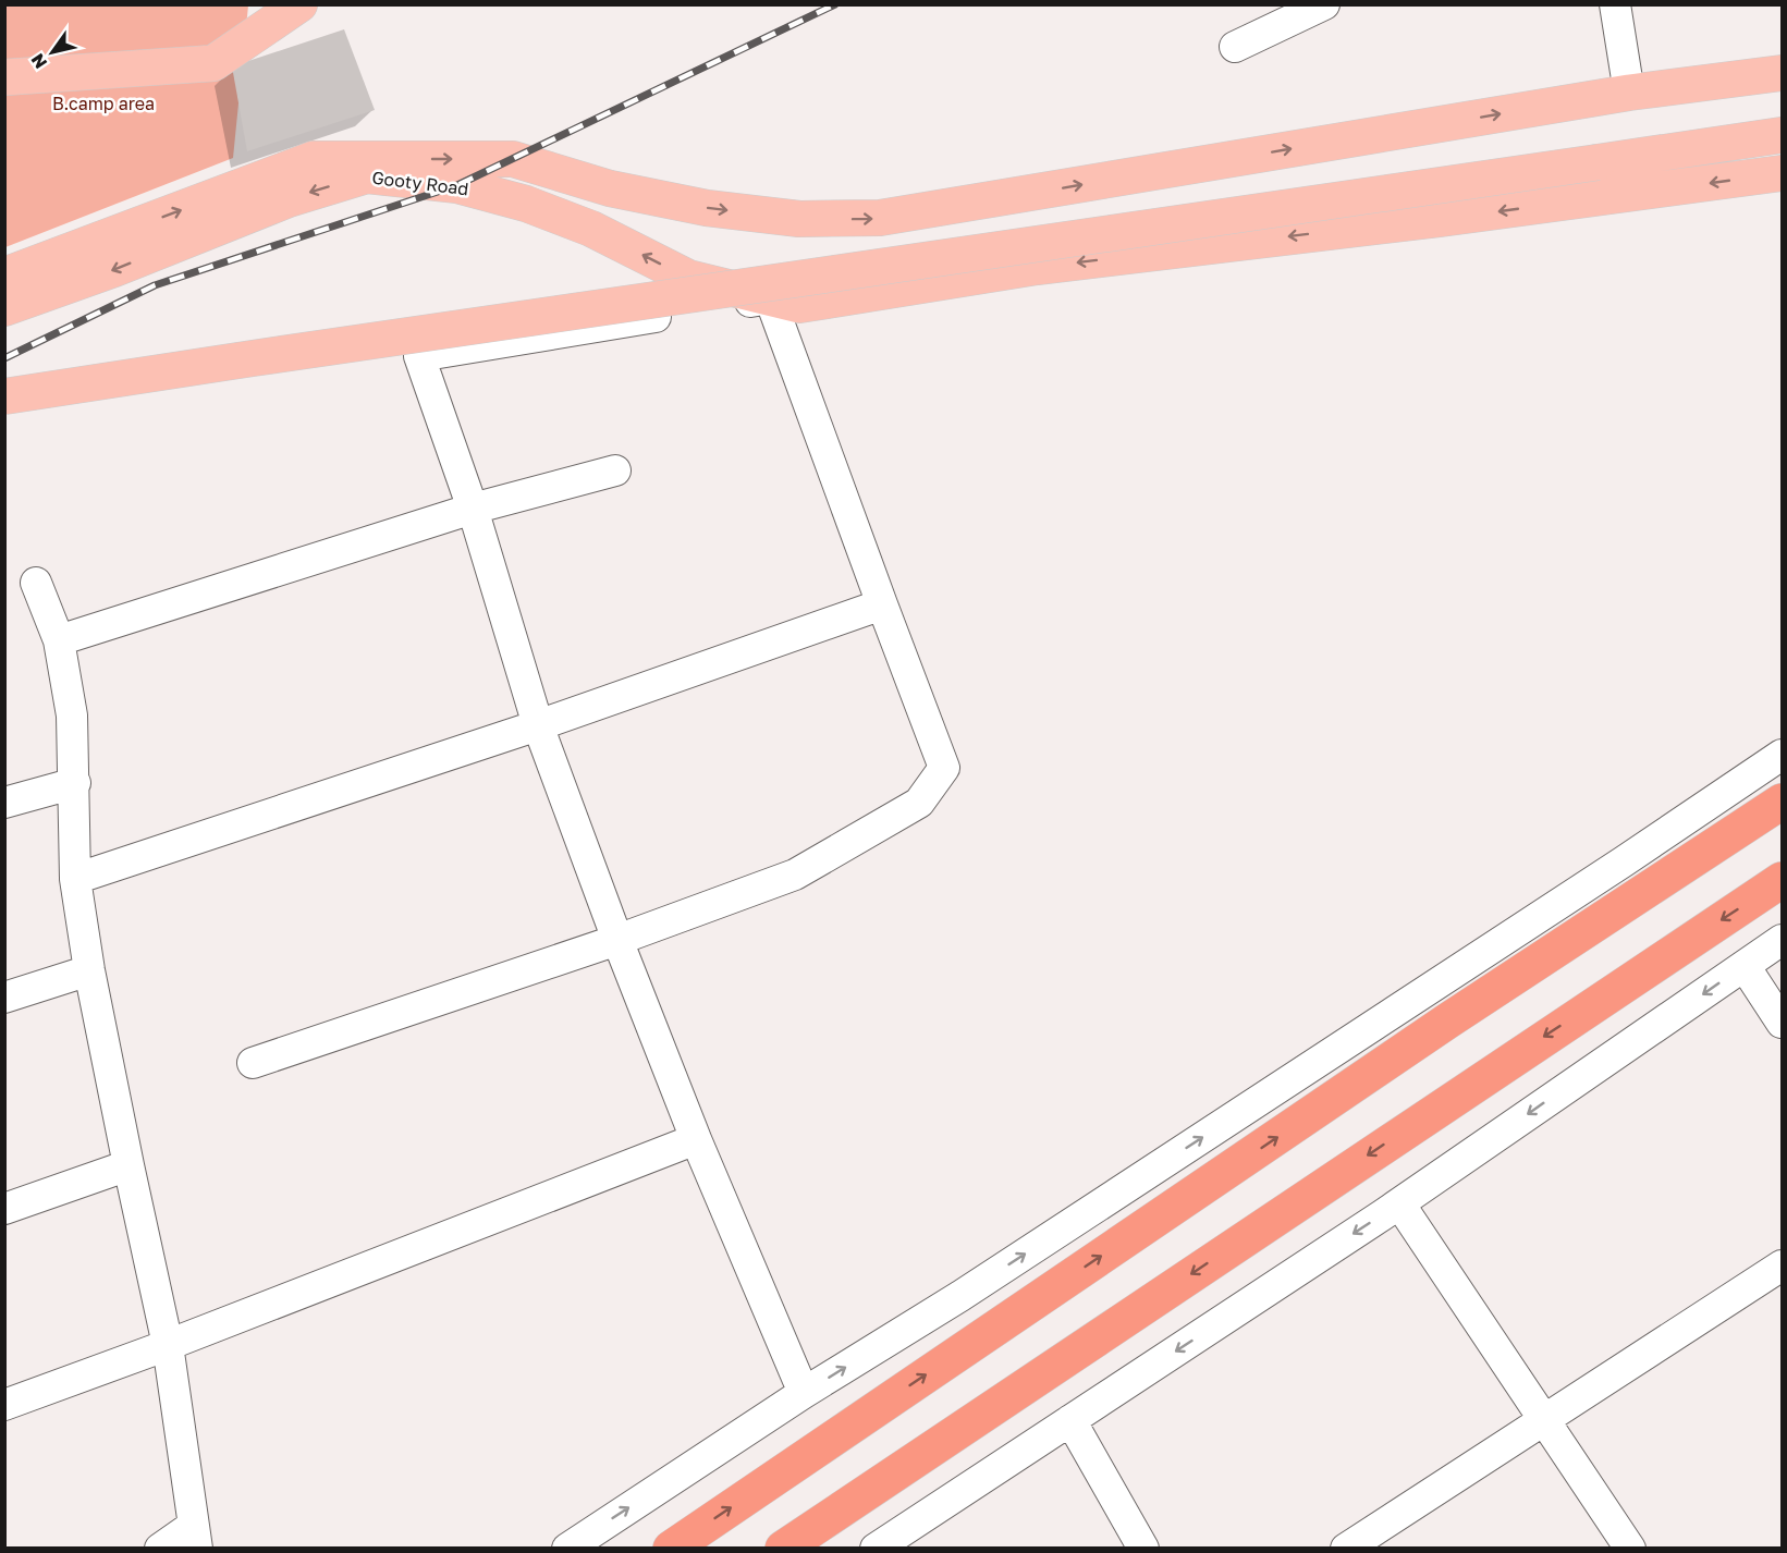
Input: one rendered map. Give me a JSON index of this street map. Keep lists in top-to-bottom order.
{
  "streets": {
    "main road": ["Gooty Road"]
  },
  "parks": ["B.camp area"],
  "north": "bottom left"
}
